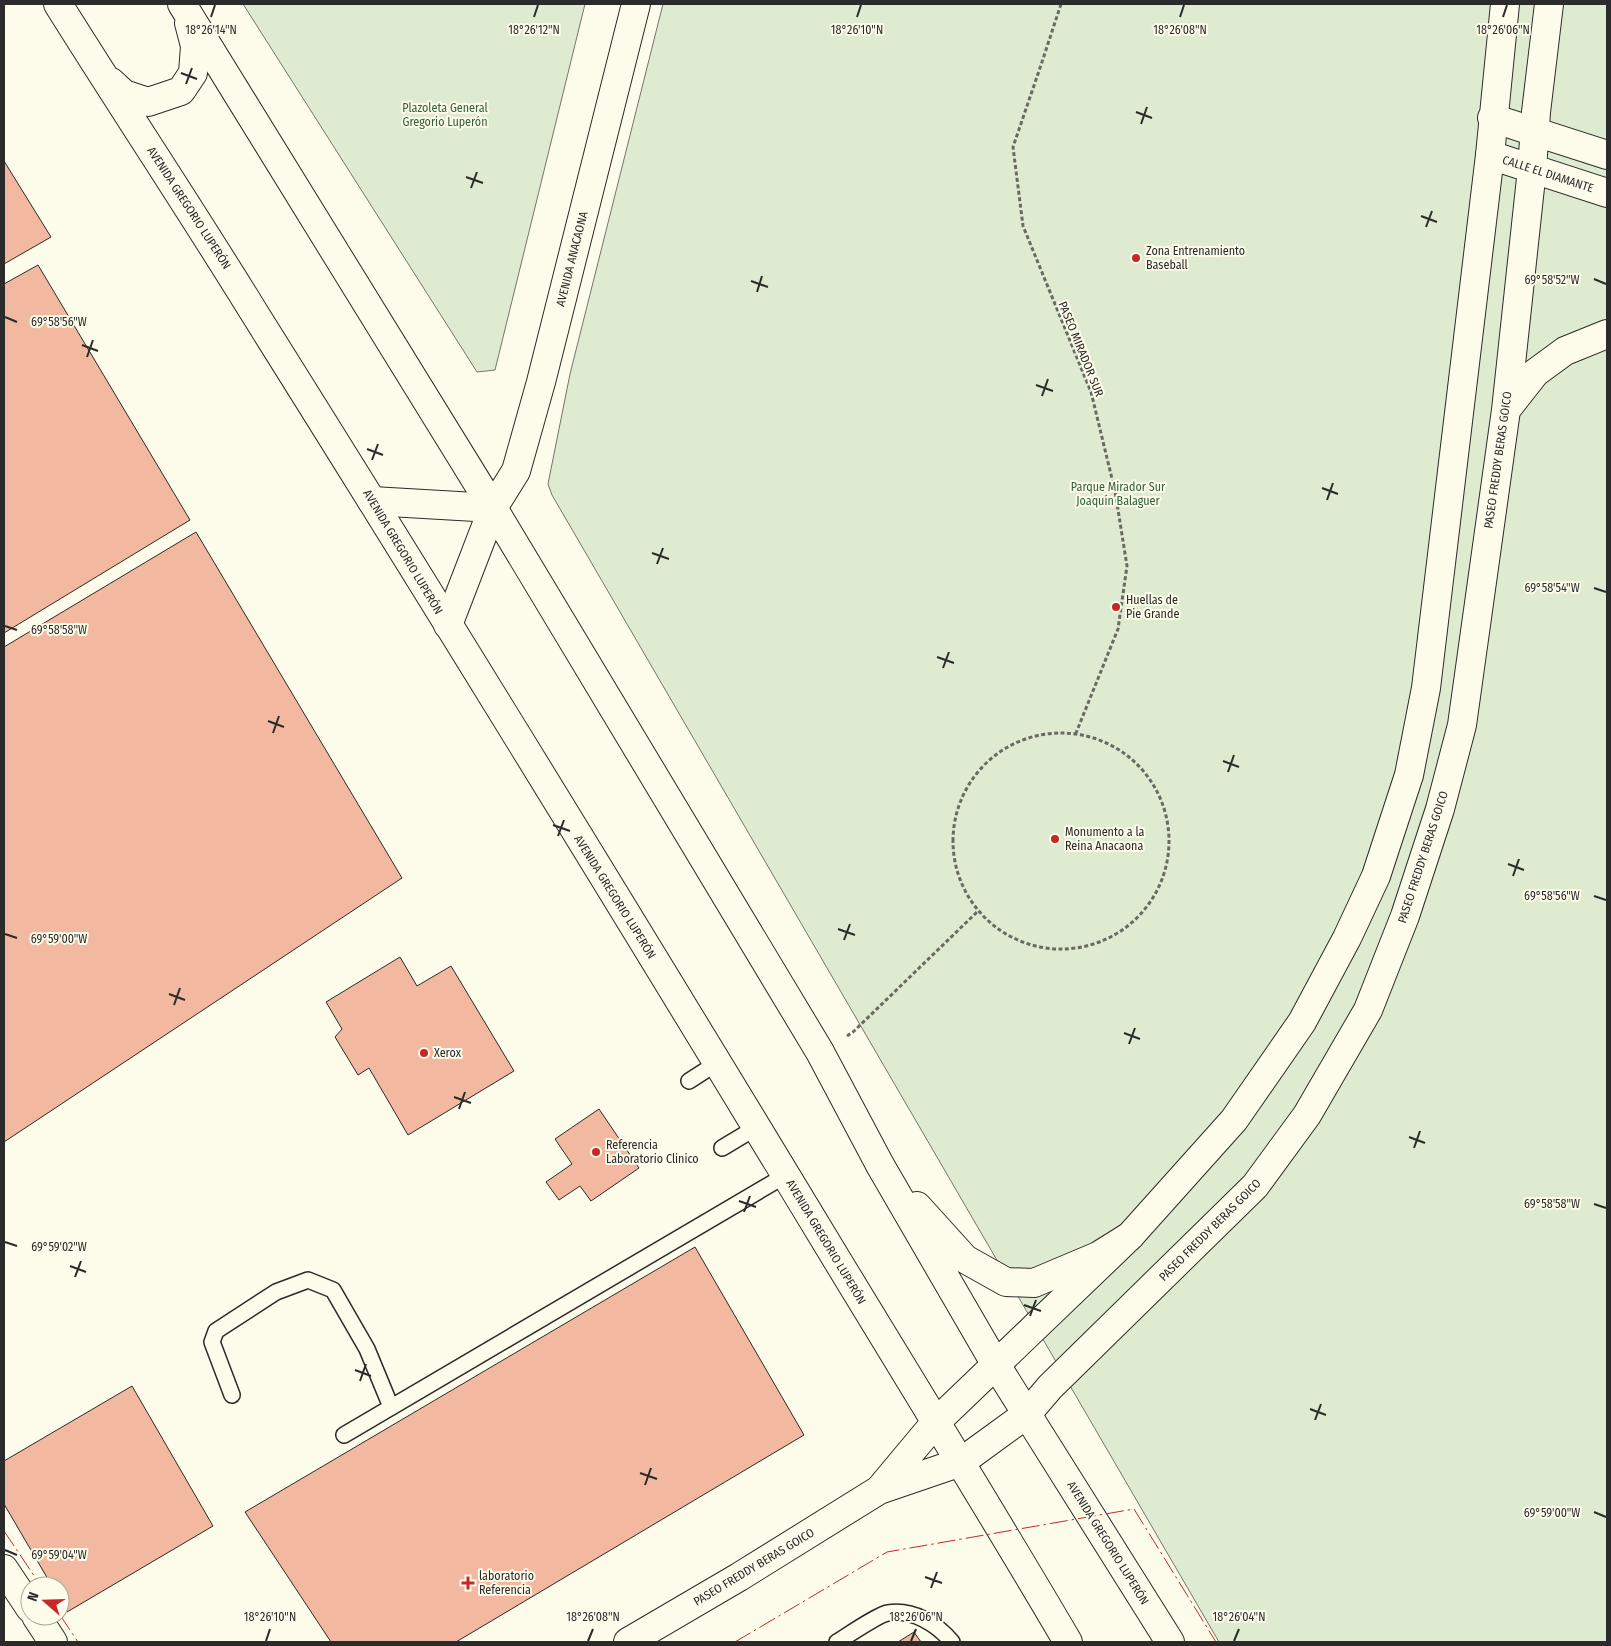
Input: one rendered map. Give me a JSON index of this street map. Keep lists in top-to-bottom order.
{
  "streets": {
    "main road": [
      "CALLE EL DIAMANTE",
      "AVENIDA GREGORIO LUPERÓN",
      "AVENIDA ANACAONA",
      "PASEO FREDDY BERAS GOICO"
    ],
    "path": ["PASEO MIRADOR SUR"]
  },
  "crossings": [
    ["CALLE EL DIAMANTE", "PASEO FREDDY BERAS GOICO"],
    ["AVENIDA GREGORIO LUPERÓN", "AVENIDA ANACAONA"],
    ["AVENIDA GREGORIO LUPERÓN", "PASEO FREDDY BERAS GOICO"]
  ],
  "parks": ["Plazoleta General Gregorio Luperón", "Parque Mirador Sur Joaquín Balaguer"],
  "places": {
    "other": [
      "Zona Entrenamiento Baseball",
      "Huellas de Pie Grande",
      "Monumento a la Reina Anacaona",
      "Xerox",
      "Referencia Laboratorio Clinico"
    ],
    "health": ["laboratorio Referencia"]
  },
  "north": "left",
  "coordinates": [
    "18°26'14\"N",
    "18°26'12\"N",
    "18°26'10\"N",
    "18°26'08\"N",
    "18°26'06\"N",
    "69°58'52\"W",
    "69°58'56\"W",
    "69°58'54\"W",
    "69°58'58\"W",
    "69°59'00\"W",
    "69°59'02\"W",
    "69°59'04\"W",
    "18°26'04\"N"
  ]
}
